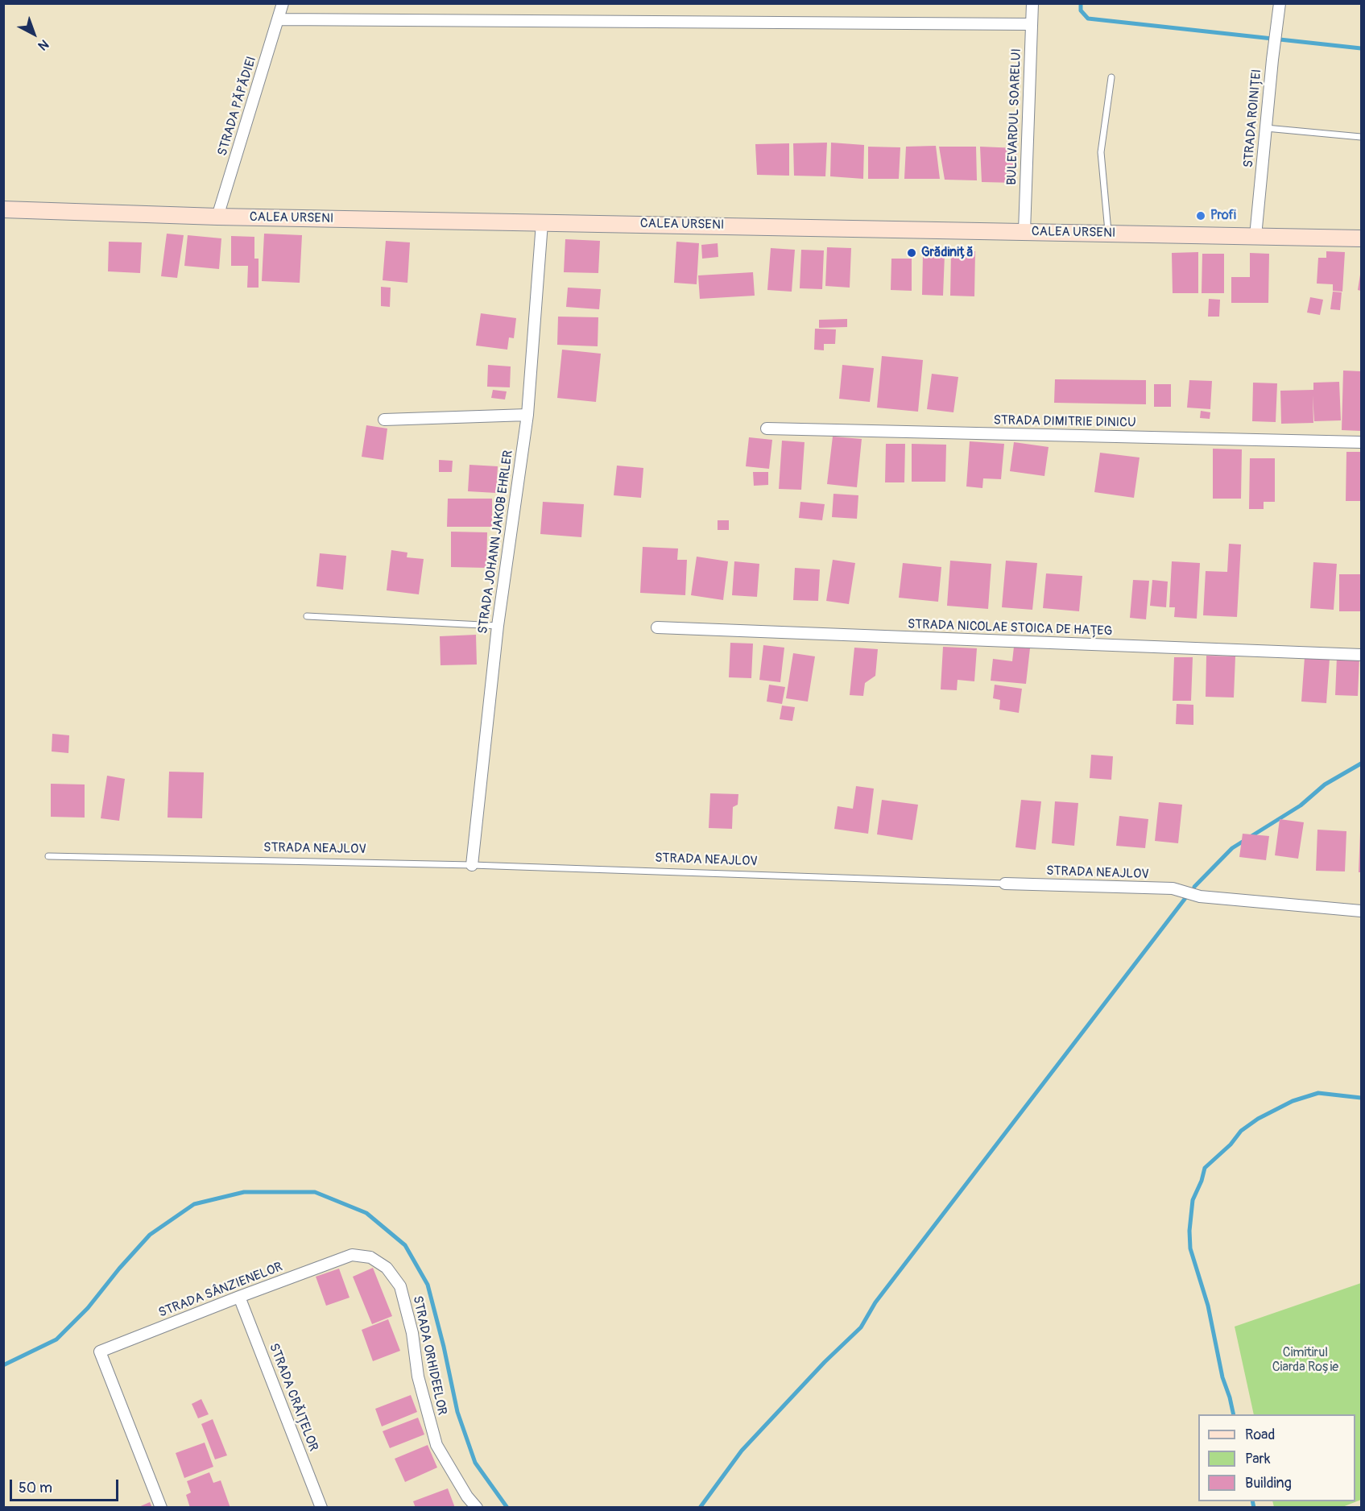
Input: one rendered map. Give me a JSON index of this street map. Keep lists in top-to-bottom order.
{
  "streets": {
    "street": [
      "STRADA PĂPĂDIEI",
      "BULEVARDUL SOARELUI",
      "STRADA ROINIȚEI",
      "CALEA URSENI",
      "STRADA DIMITRIE DINICU",
      "STRADA JOHANN JAKOB EHRLER",
      "STRADA NICOLAE STOICA DE HAȚEG",
      "STRADA NEAJLOV",
      "STRADA SÂNZIENELOR",
      "STRADA ORHIDEELOR",
      "STRADA CRĂIȚELOR"
    ]
  },
  "crossings": [
    ["STRADA PĂPĂDIEI", "CALEA URSENI"],
    ["BULEVARDUL SOARELUI", "CALEA URSENI"],
    ["STRADA ROINIȚEI", "CALEA URSENI"],
    ["CALEA URSENI", "STRADA JOHANN JAKOB EHRLER"],
    ["STRADA JOHANN JAKOB EHRLER", "STRADA NEAJLOV"],
    ["STRADA SÂNZIENELOR", "STRADA ORHIDEELOR"],
    ["STRADA SÂNZIENELOR", "STRADA CRĂIȚELOR"]
  ],
  "parks": ["Cimitirul Ciarda Roșie"],
  "places": ["Profi", "Grădiniță"],
  "legend": ["Road", "Park", "Building"],
  "scale_bar": "50 m",
  "north": "bottom right"
}
